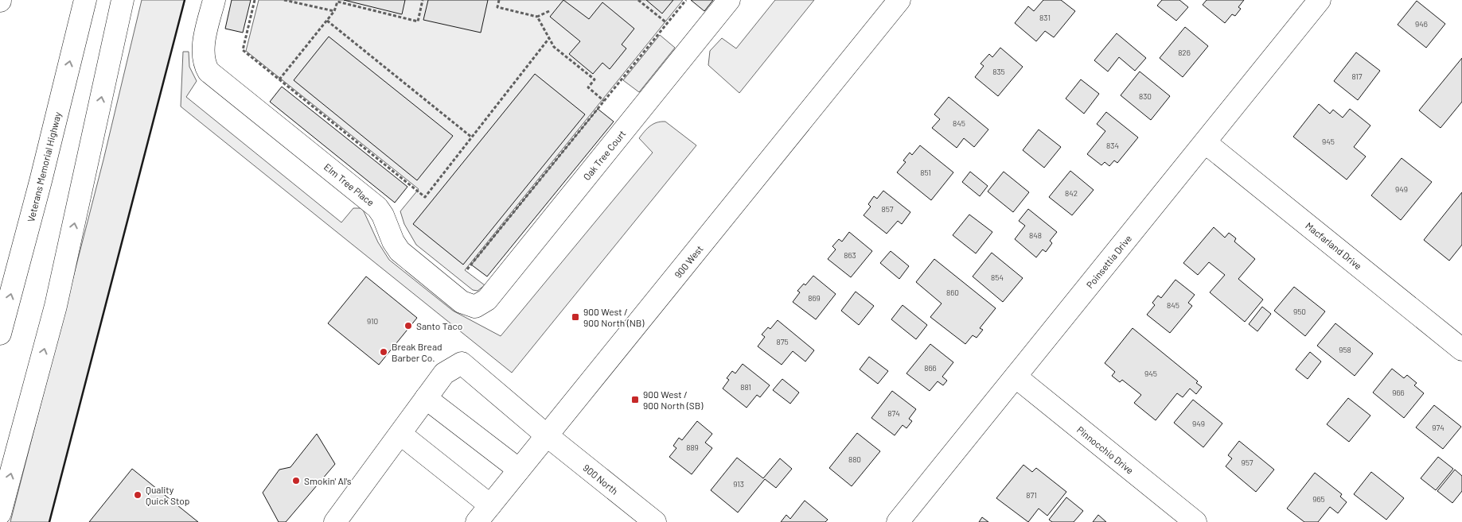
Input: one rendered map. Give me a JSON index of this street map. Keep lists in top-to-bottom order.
{
  "streets": {
    "main road": [
      "Oak Tree Court",
      "Veterans Memorial Highway",
      "Elm Tree Place",
      "Macfarland Drive",
      "900 West",
      "Poinsettia Drive",
      "Pinnocchio Drive",
      "900 North"
    ]
  },
  "crossings": [
    ["Oak Tree Court", "Elm Tree Place"],
    ["Macfarland Drive", "Poinsettia Drive"],
    ["900 West", "900 North"],
    ["Poinsettia Drive", "Pinnocchio Drive"]
  ],
  "places": {
    "transit": ["900 West / 900 North (NB)", "900 West / 900 North (SB)"],
    "other": [
      "Santo Taco",
      "Break Bread Barber Co.",
      "Smokin' Al's",
      "Quality Quick Stop"
    ]
  },
  "house_numbers": [
    "831",
    "946",
    "826",
    "835",
    "817",
    "830",
    "845",
    "945",
    "834",
    "851",
    "949",
    "842",
    "857",
    "848",
    "863",
    "854",
    "860",
    "869",
    "845",
    "950",
    "910",
    "875",
    "958",
    "866",
    "945",
    "881",
    "966",
    "874",
    "949",
    "974",
    "889",
    "880",
    "957",
    "913",
    "871",
    "965"
  ]
}
